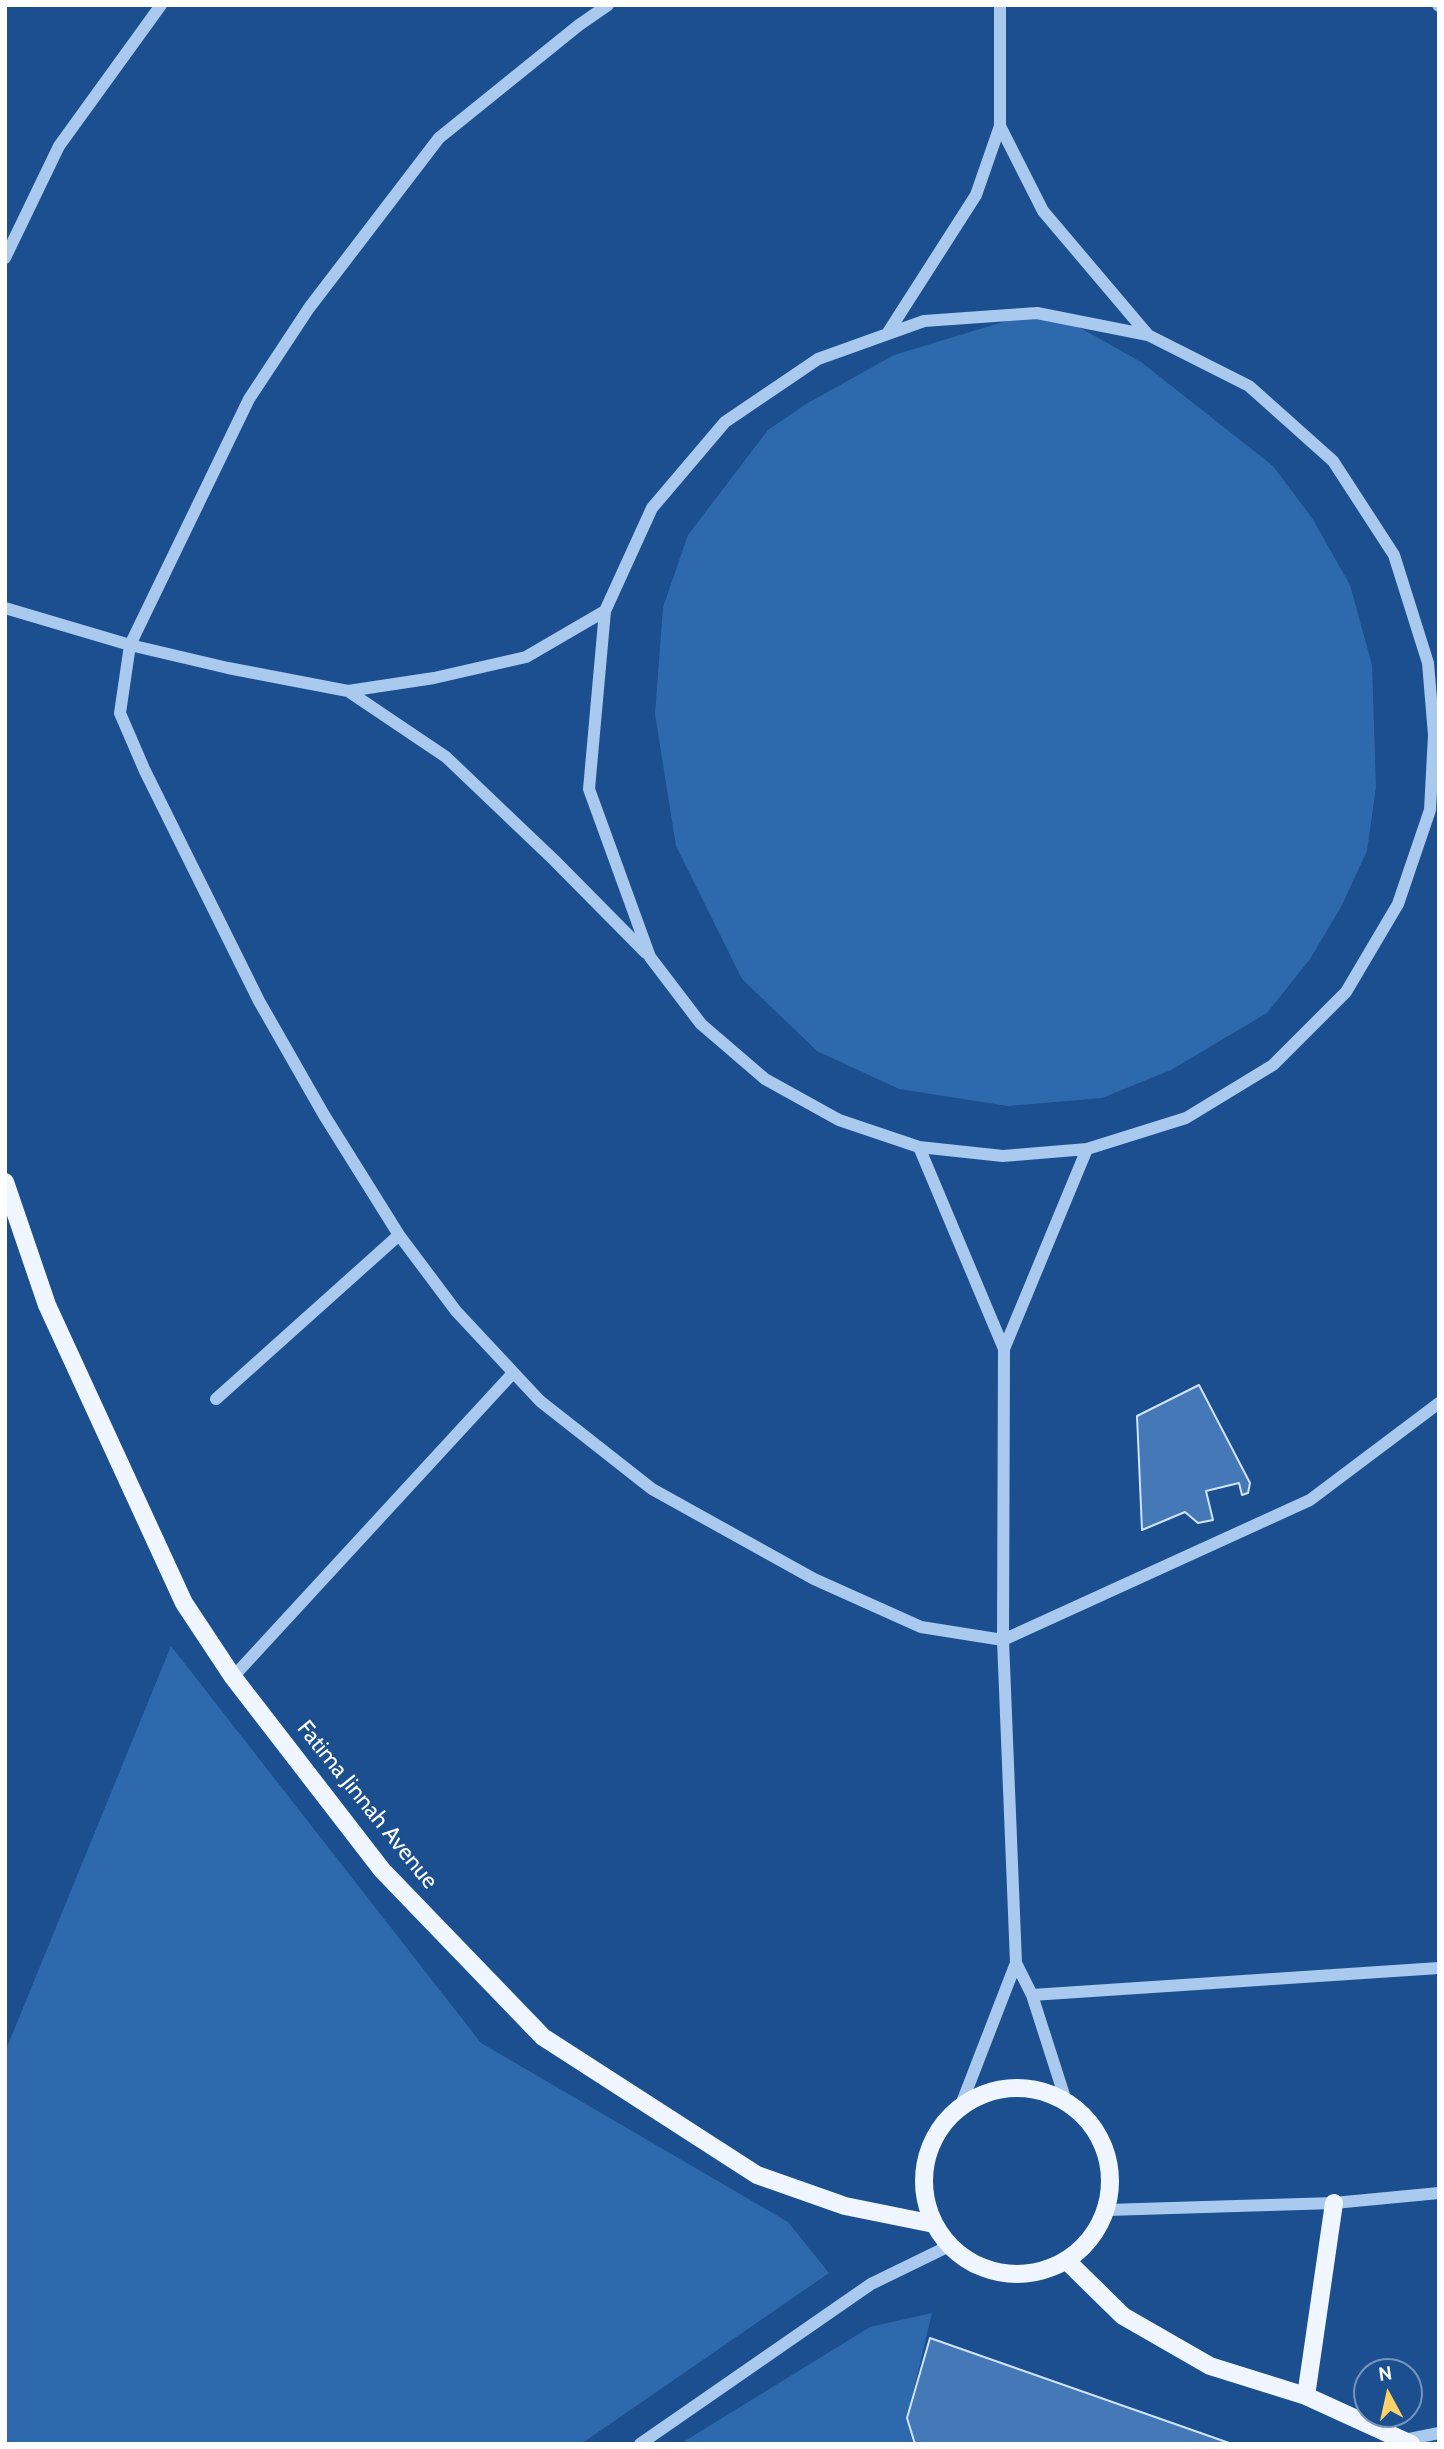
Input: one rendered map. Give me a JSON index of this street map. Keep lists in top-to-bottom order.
{
  "streets": {
    "main road": ["Fatima Jinnah Avenue"]
  },
  "north": "top"
}
